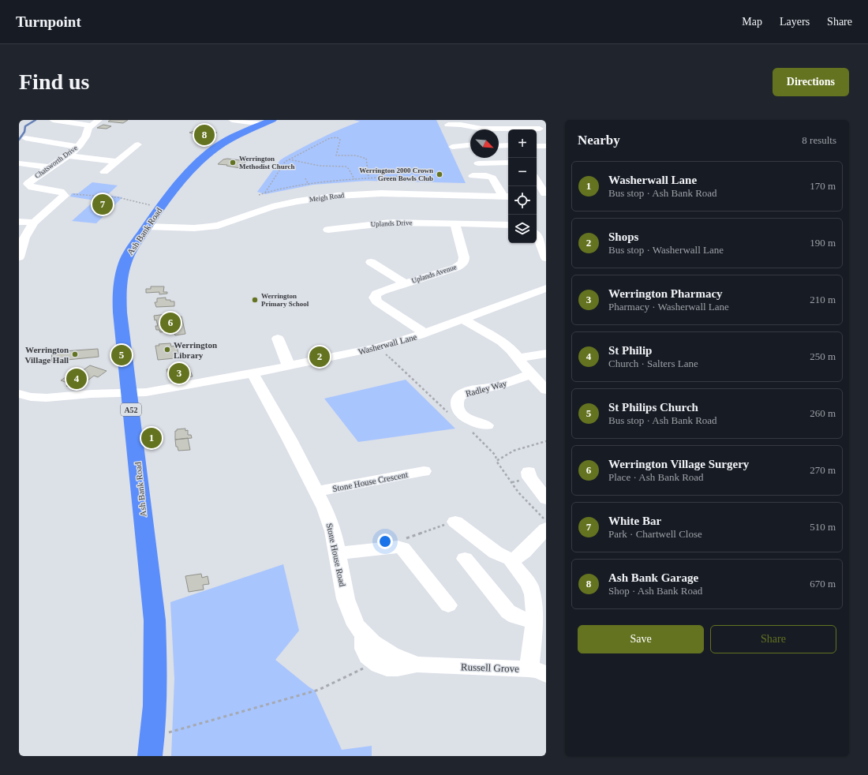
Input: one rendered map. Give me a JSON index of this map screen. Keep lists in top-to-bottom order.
{
  "streets": {
    "highway": ["Ash Bank Road", "A52"],
    "street": [
      "Chatsworth Drive",
      "Meigh Road",
      "Uplands Drive",
      "Uplands Avenue",
      "Washerwall Lane",
      "Radley Way",
      "Stone House Crescent",
      "Stone House Road",
      "Russell Grove"
    ]
  },
  "crossings": [
    ["Meigh Road", "Ash Bank Road"],
    ["Uplands Drive", "Uplands Avenue"],
    ["Ash Bank Road", "Washerwall Lane"],
    ["Uplands Avenue", "Washerwall Lane"],
    ["Washerwall Lane", "Stone House Road"],
    ["Stone House Crescent", "Stone House Road"],
    ["Stone House Road", "Russell Grove"]
  ],
  "places": [
    "Werrington Methodist Church",
    "Werrington 2000 Crown Green Bowls Club",
    "Werrington Primary School",
    "Werrington Library",
    "Werrington Village Hall"
  ],
  "north": "bottom right",
  "page": {
    "header": "Turnpoint",
    "nav": ["Map", "Layers", "Share"],
    "buttons": [
      "Directions",
      ["Save", "Share"]
    ],
    "title": "Find us",
    "heading": ["Nearby", "8 results"],
    "pins": [
      "8",
      "7",
      "6",
      "5",
      "2",
      "3",
      "4",
      "1"
    ],
    "map_buttons": ["+", "−"],
    "list": [
      {
        "mark": "1",
        "name": "Washerwall Lane",
        "note": "Bus stop · Ash Bank Road",
        "value": "170 m"
      },
      {
        "mark": "2",
        "name": "Shops",
        "note": "Bus stop · Washerwall Lane",
        "value": "190 m"
      },
      {
        "mark": "3",
        "name": "Werrington Pharmacy",
        "note": "Pharmacy · Washerwall Lane",
        "value": "210 m"
      },
      {
        "mark": "4",
        "name": "St Philip",
        "note": "Church · Salters Lane",
        "value": "250 m"
      },
      {
        "mark": "5",
        "name": "St Philips Church",
        "note": "Bus stop · Ash Bank Road",
        "value": "260 m"
      },
      {
        "mark": "6",
        "name": "Werrington Village Surgery",
        "note": "Place · Ash Bank Road",
        "value": "270 m"
      },
      {
        "mark": "7",
        "name": "White Bar",
        "note": "Park · Chartwell Close",
        "value": "510 m"
      },
      {
        "mark": "8",
        "name": "Ash Bank Garage",
        "note": "Shop · Ash Bank Road",
        "value": "670 m"
      }
    ]
  }
}
